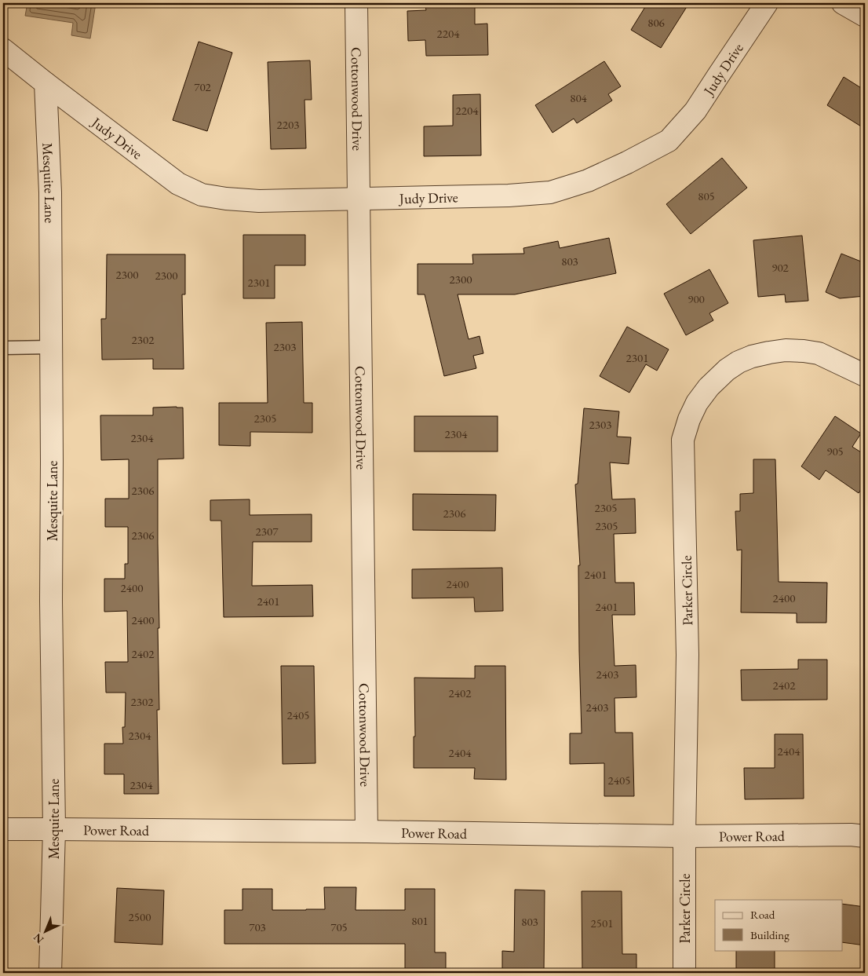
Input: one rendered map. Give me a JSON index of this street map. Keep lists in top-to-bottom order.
{
  "streets": {
    "street": [
      "Judy Drive",
      "Cottonwood Drive",
      "Mesquite Lane",
      "Parker Circle",
      "Power Road"
    ]
  },
  "crossings": [
    ["Judy Drive", "Cottonwood Drive"],
    ["Judy Drive", "Mesquite Lane"],
    ["Cottonwood Drive", "Power Road"],
    ["Mesquite Lane", "Power Road"],
    ["Parker Circle", "Power Road"]
  ],
  "house_numbers": [
    "806",
    "2204",
    "702",
    "804",
    "2204",
    "2203",
    "805",
    "803",
    "902",
    "2300",
    "2300",
    "2300",
    "2301",
    "900",
    "2302",
    "2303",
    "2301",
    "2305",
    "2303",
    "2304",
    "2304",
    "905",
    "2306",
    "2305",
    "2306",
    "2305",
    "2307",
    "2306",
    "2401",
    "2400",
    "2400",
    "2400",
    "2401",
    "2401",
    "2400",
    "2402",
    "2403",
    "2402",
    "2402",
    "2302",
    "2403",
    "2405",
    "2304",
    "2404",
    "2404",
    "2405",
    "2304",
    "2500",
    "801",
    "803",
    "2501",
    "703",
    "705"
  ],
  "legend": ["Road", "Building"],
  "north": "bottom left"
}
